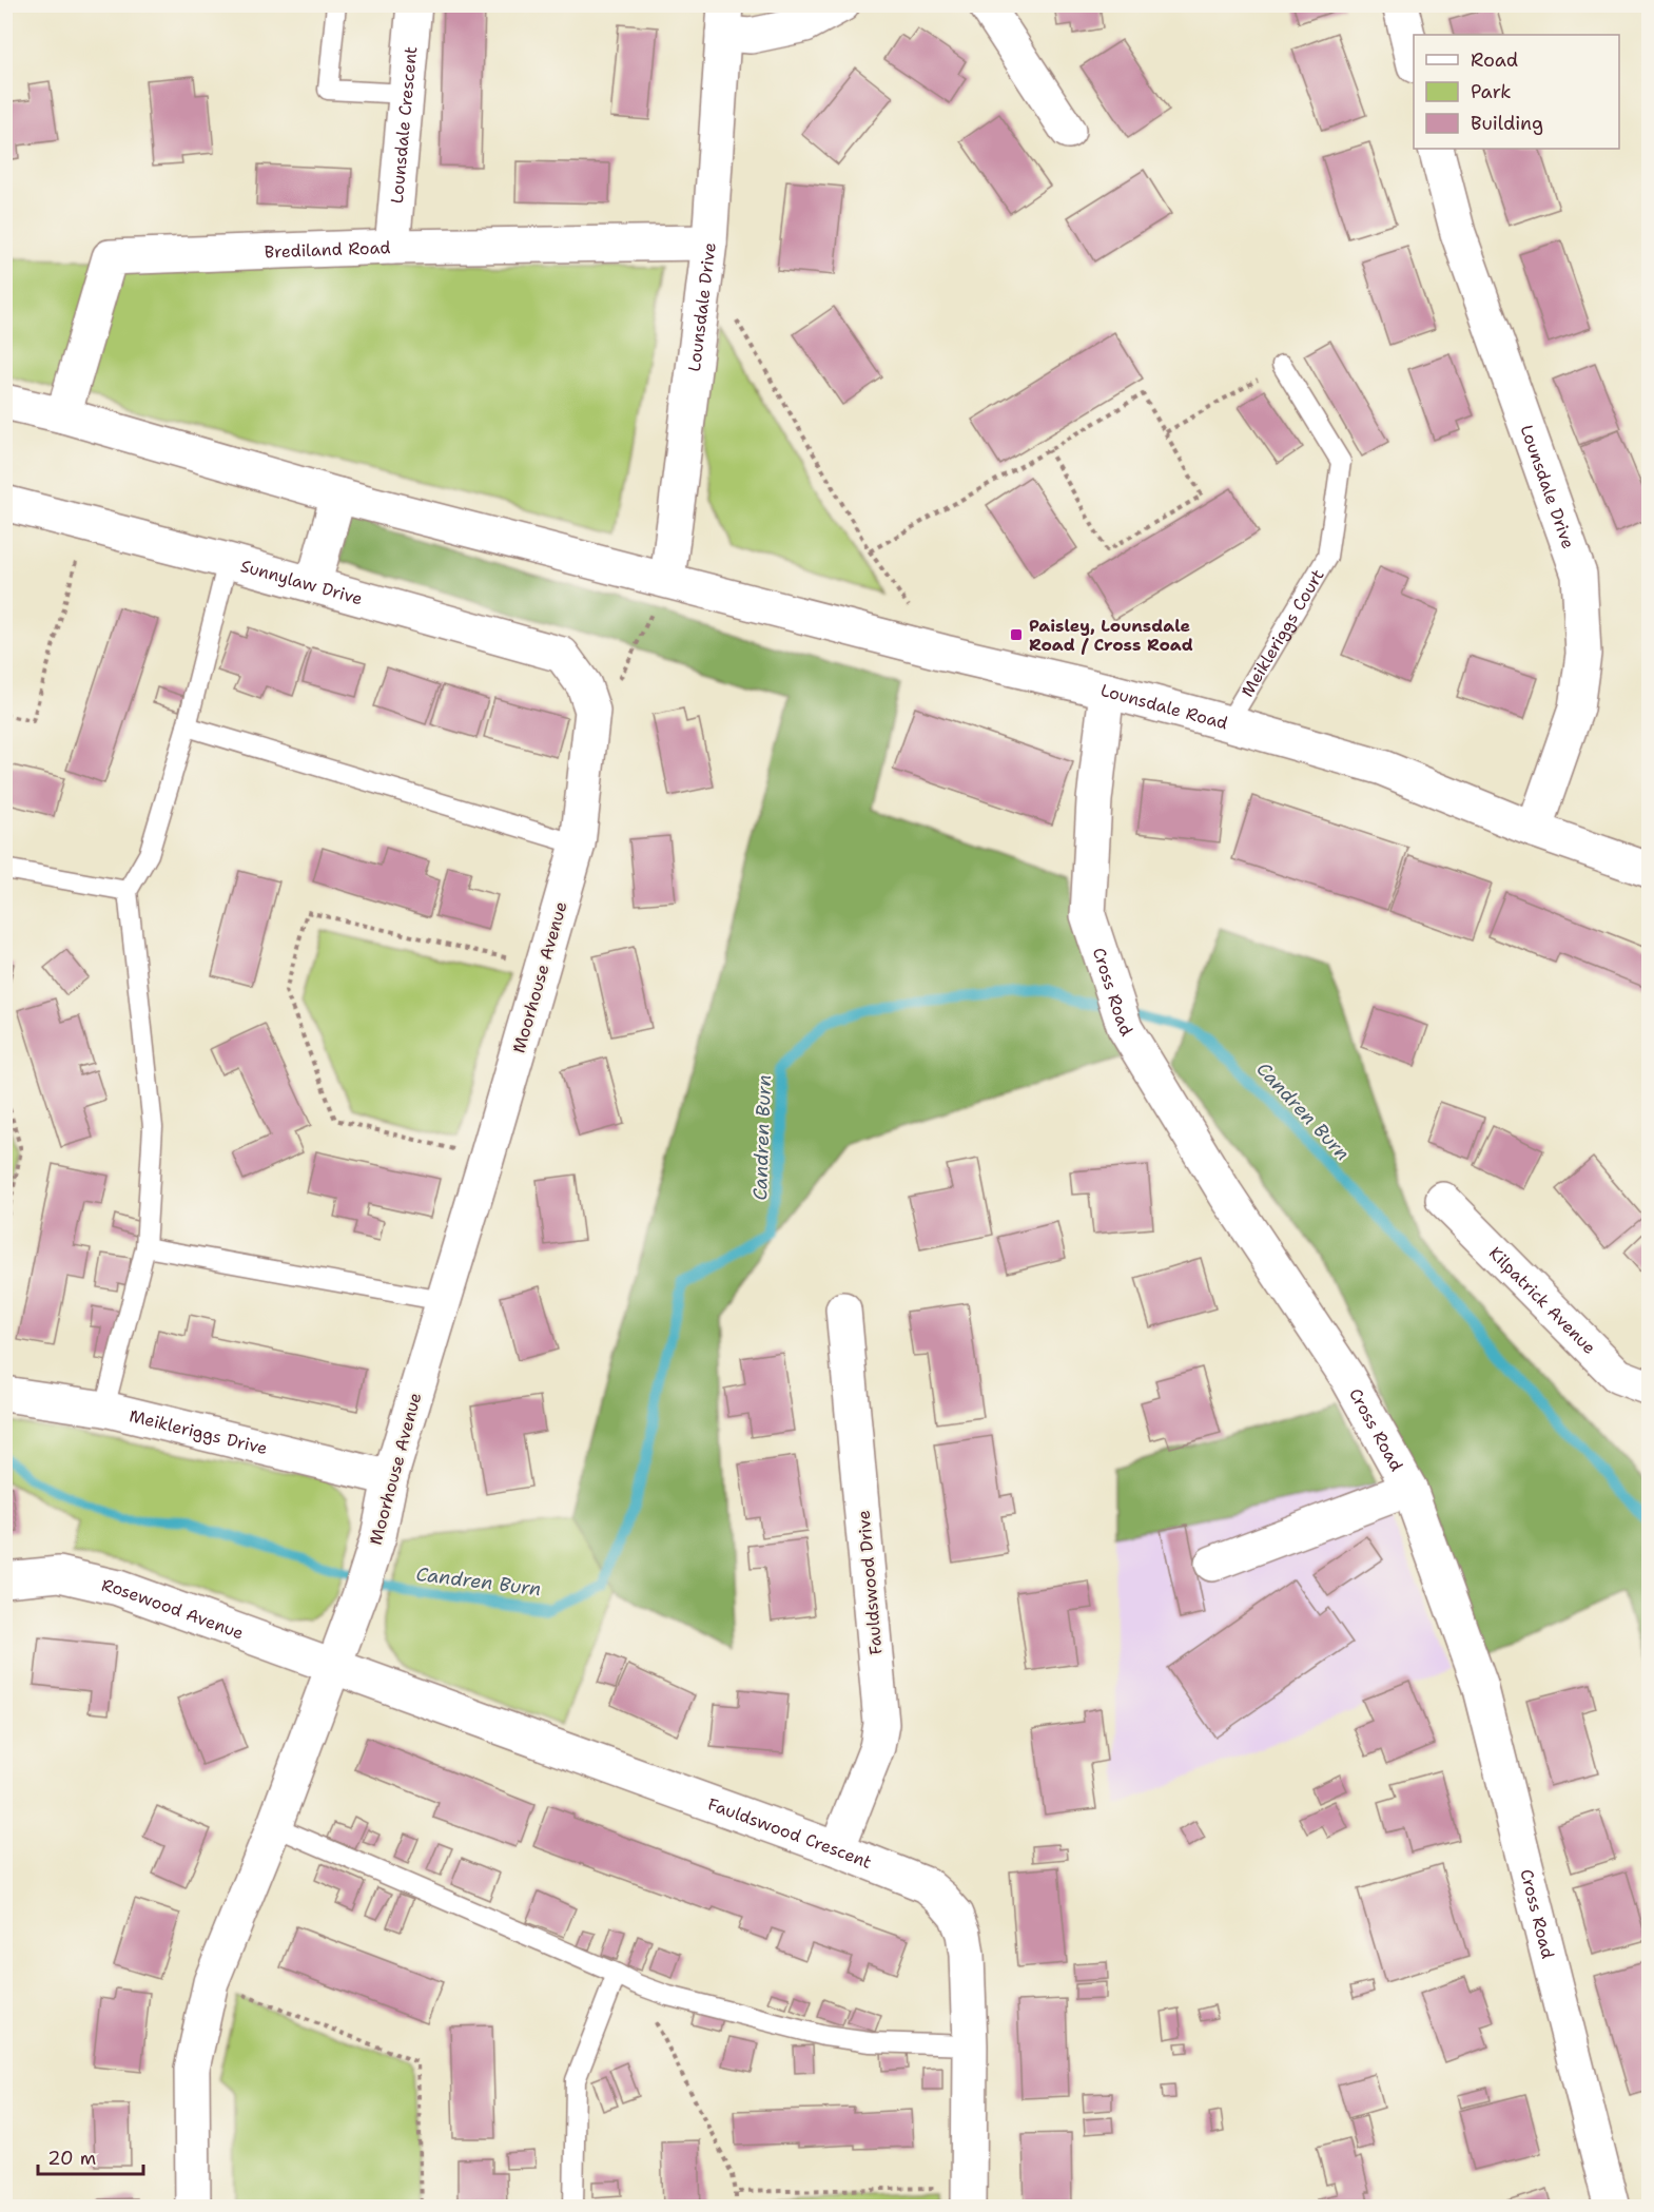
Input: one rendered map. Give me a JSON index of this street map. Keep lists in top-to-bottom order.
{
  "streets": {
    "street": [
      "Lounsdale Crescent",
      "Brediland Road",
      "Lounsdale Drive",
      "Sunnylaw Drive",
      "Lounsdale Road",
      "Moorhouse Avenue",
      "Cross Road",
      "Kilpatrick Avenue",
      "Meikleriggs Drive",
      "Fauldswood Drive",
      "Rosewood Avenue",
      "Fauldswood Crescent"
    ],
    "lane": ["Meikleriggs Court"]
  },
  "crossings": [
    ["Lounsdale Crescent", "Brediland Road"],
    ["Brediland Road", "Lounsdale Drive"],
    ["Lounsdale Drive", "Lounsdale Road"],
    ["Sunnylaw Drive", "Moorhouse Avenue"],
    ["Meikleriggs Court", "Lounsdale Road"],
    ["Lounsdale Road", "Cross Road"],
    ["Moorhouse Avenue", "Meikleriggs Drive"],
    ["Moorhouse Avenue", "Rosewood Avenue"],
    ["Moorhouse Avenue", "Fauldswood Crescent"],
    ["Fauldswood Drive", "Fauldswood Crescent"],
    ["Rosewood Avenue", "Fauldswood Crescent"]
  ],
  "water": ["Candren Burn"],
  "places": {
    "transit": ["Paisley, Lounsdale Road / Cross Road"]
  },
  "legend": ["Road", "Park", "Building"],
  "scale_bar": "20 m"
}
